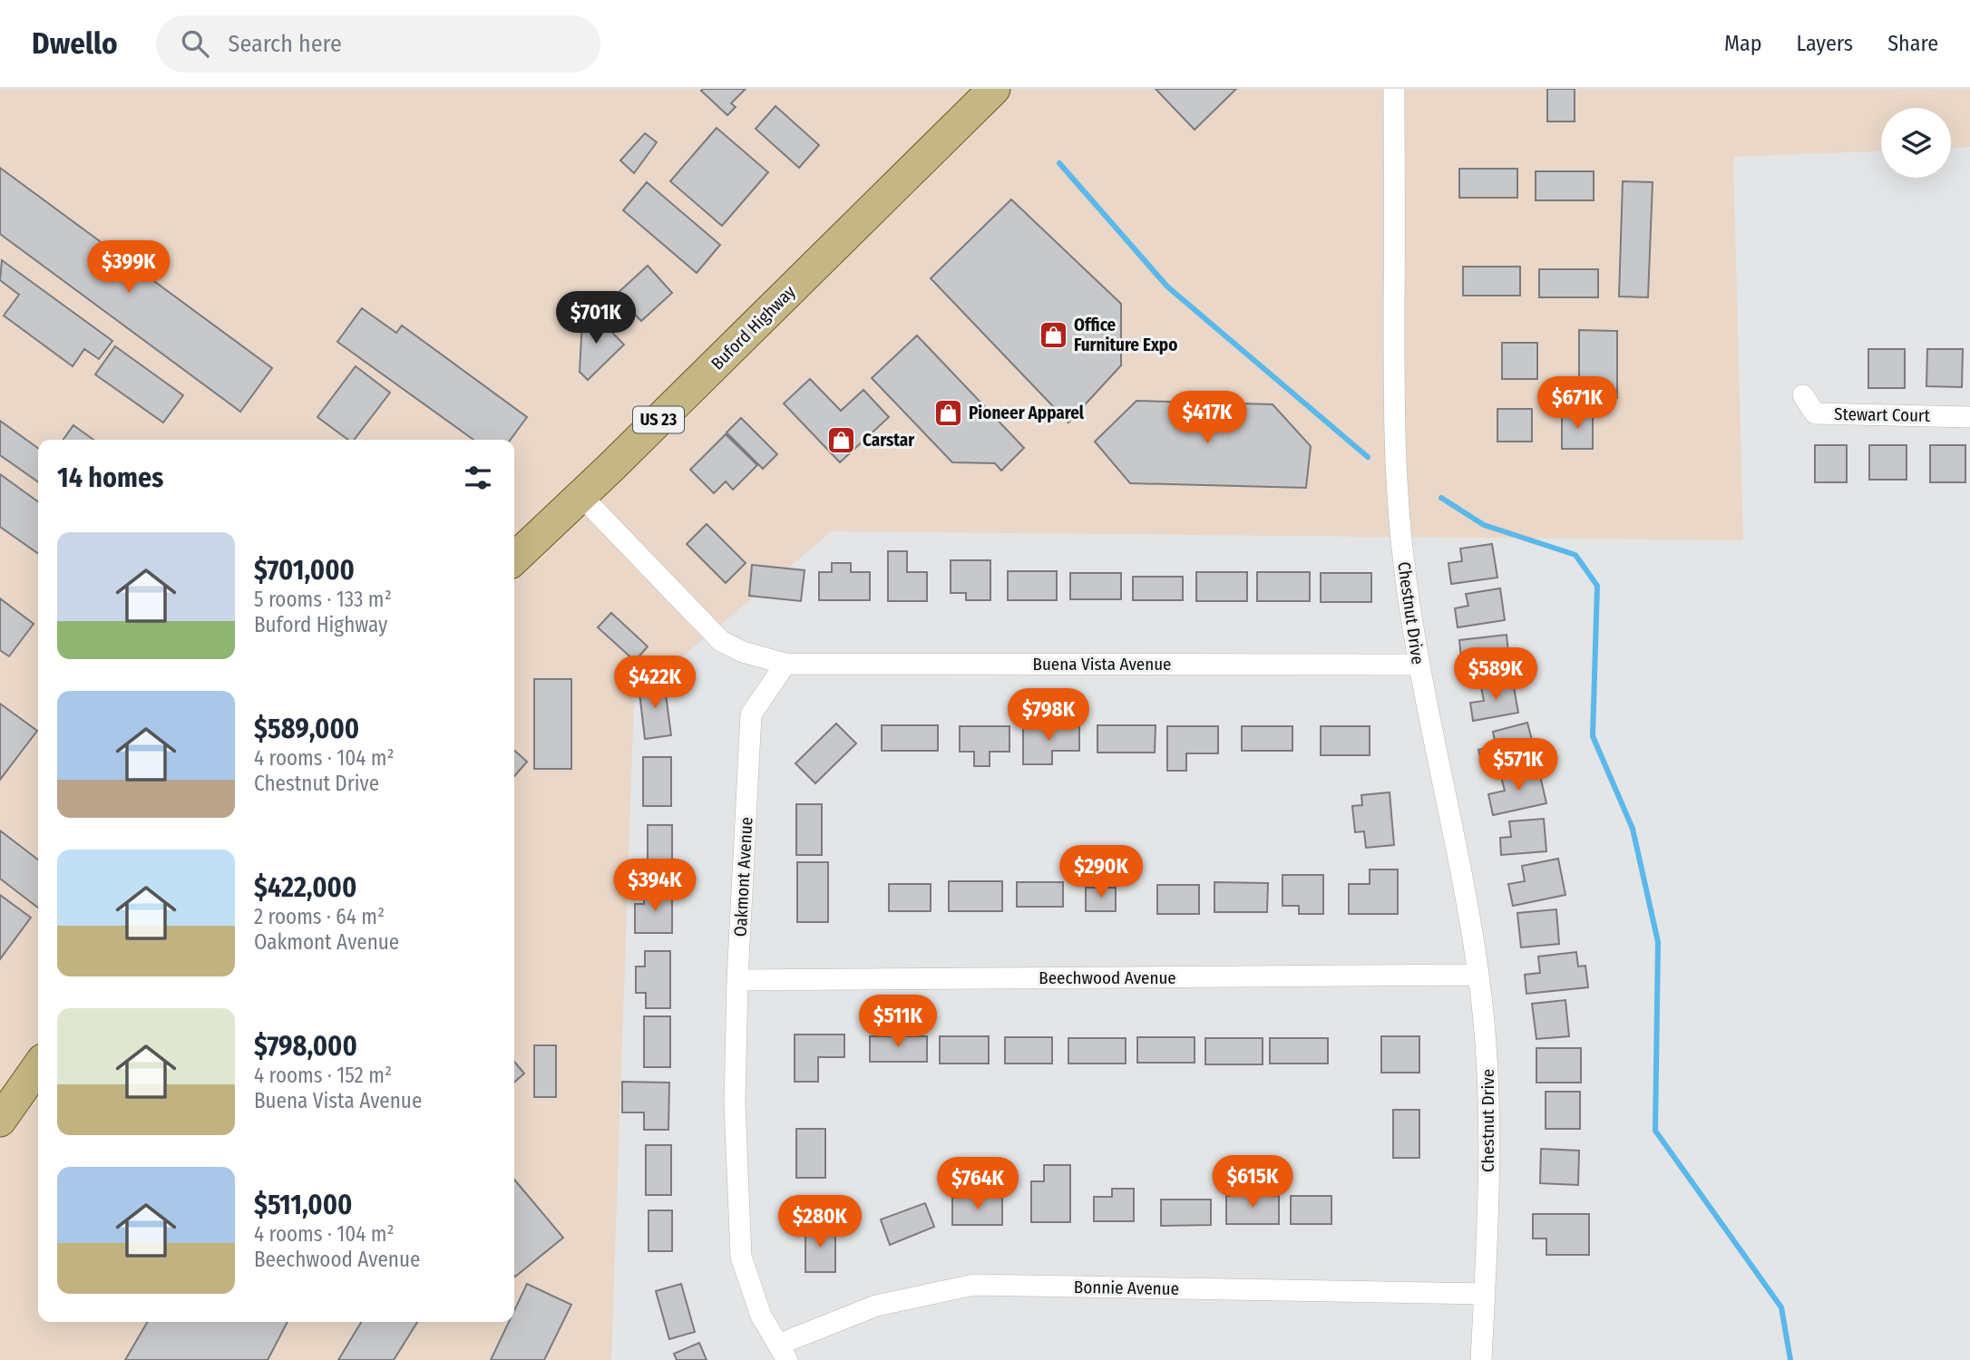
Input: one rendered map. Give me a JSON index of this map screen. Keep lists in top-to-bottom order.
{
  "streets": {
    "main road": ["Buford Highway", "US 23"],
    "street": [
      "Stewart Court",
      "Chestnut Drive",
      "Buena Vista Avenue",
      "Oakmont Avenue",
      "Beechwood Avenue",
      "Bonnie Avenue"
    ]
  },
  "crossings": [
    ["Chestnut Drive", "Buena Vista Avenue"],
    ["Chestnut Drive", "Beechwood Avenue"],
    ["Chestnut Drive", "Bonnie Avenue"],
    ["Buena Vista Avenue", "Oakmont Avenue"],
    ["Oakmont Avenue", "Beechwood Avenue"],
    ["Oakmont Avenue", "Bonnie Avenue"]
  ],
  "places": {
    "shop": ["Office Furniture Expo", "Pioneer Apparel", "Carstar"]
  },
  "page": {
    "header": "Dwello",
    "search": "Search here",
    "nav": ["Map", "Layers", "Share"],
    "price": [
      "$399K",
      "$701K",
      "$671K",
      "$417K",
      "$589K",
      "$422K",
      "$798K",
      "$571K",
      "$290K",
      "$394K",
      "$511K",
      "$615K",
      "$764K",
      "$280K"
    ],
    "heading": "14 homes",
    "list": [
      {
        "name": "$701,000",
        "note": "5 rooms · 133 m² · Buford Highway"
      },
      {
        "name": "$589,000",
        "note": "4 rooms · 104 m² · Chestnut Drive"
      },
      {
        "name": "$422,000",
        "note": "2 rooms · 64 m² · Oakmont Avenue"
      },
      {
        "name": "$798,000",
        "note": "4 rooms · 152 m² · Buena Vista Avenue"
      },
      {
        "name": "$511,000",
        "note": "4 rooms · 104 m² · Beechwood Avenue"
      }
    ]
  }
}
